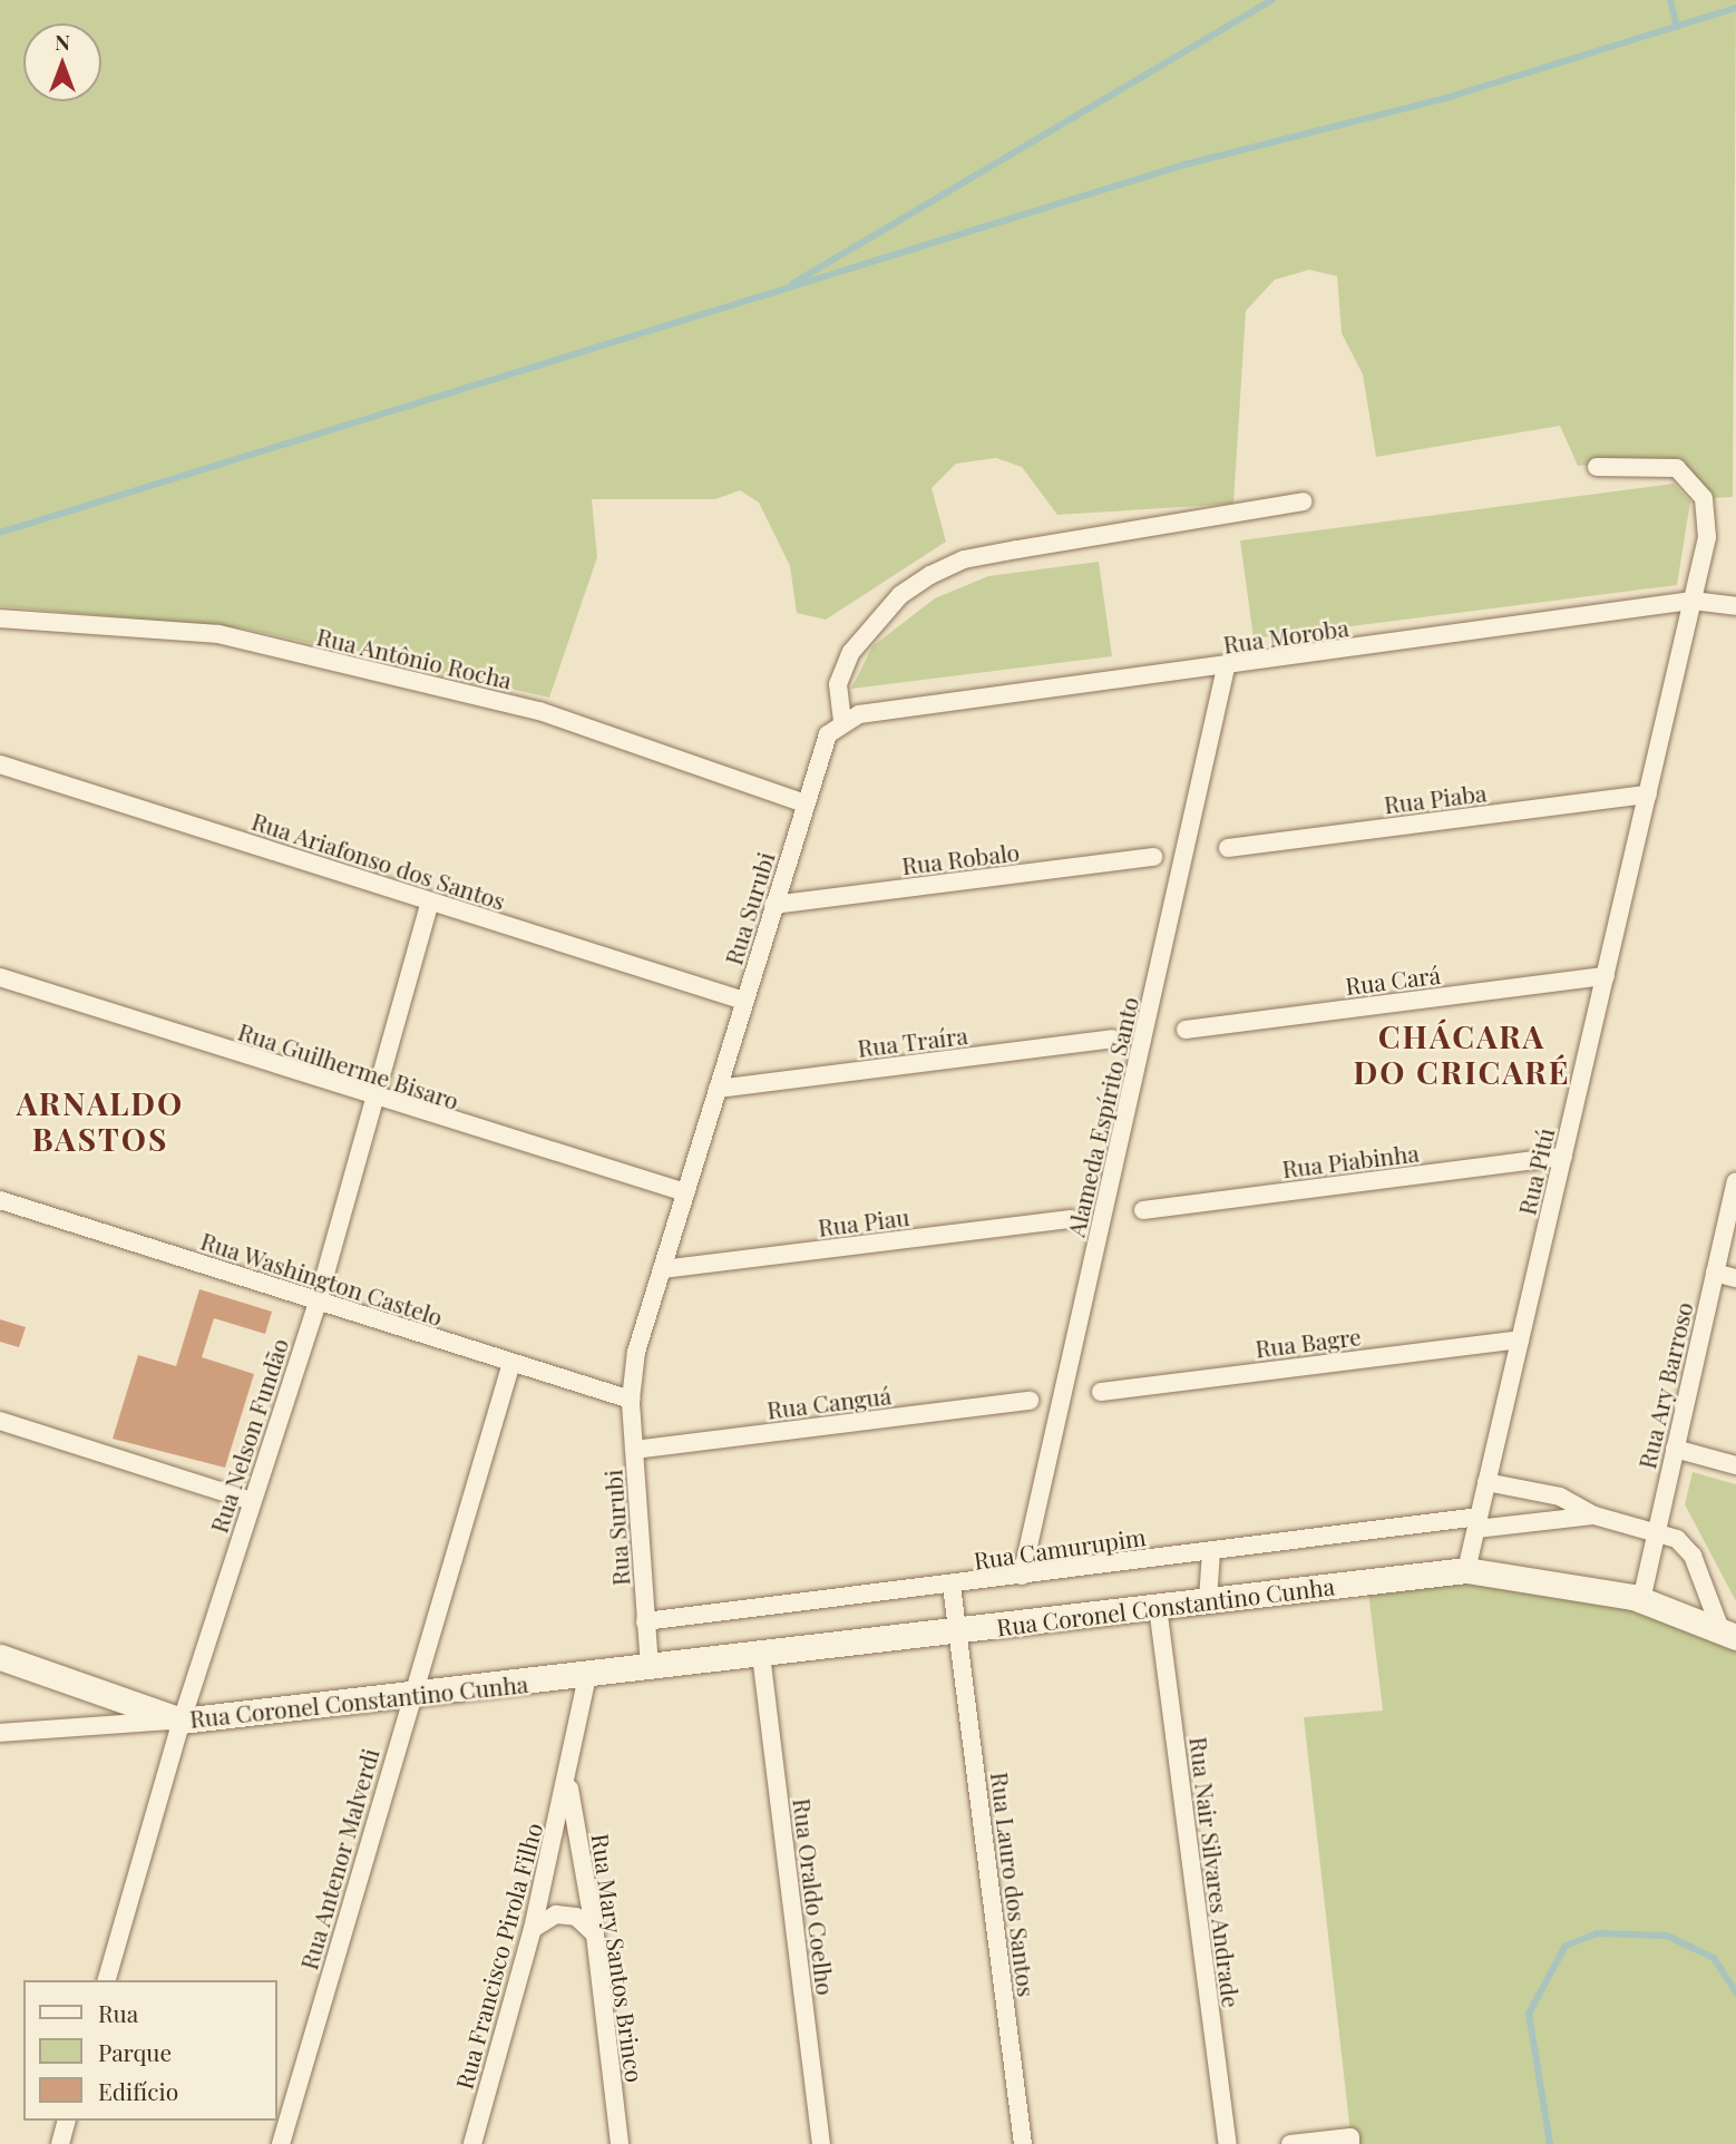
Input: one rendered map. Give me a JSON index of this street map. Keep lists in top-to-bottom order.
{
  "streets": {
    "street": [
      "Rua Moroba",
      "Rua Antônio Rocha",
      "Rua Piaba",
      "Rua Robalo",
      "Rua Ariafonso dos Santos",
      "Rua Surubi",
      "Rua Cará",
      "Rua Traíra",
      "Rua Guilherme Bisaro",
      "Alameda Espírito Santo",
      "Rua Piabinha",
      "Rua Pitú",
      "Rua Piau",
      "Rua Washington Castelo",
      "Rua Bagre",
      "Rua Ary Barroso",
      "Rua Canguá",
      "Rua Nelson Fundão",
      "Rua Camurupim",
      "Rua Coronel Constantino Cunha",
      "Rua Antenor Malverdi",
      "Rua Nair Silvares Andrade",
      "Rua Lauro dos Santos",
      "Rua Oraldo Coelho",
      "Rua Francisco Pirola Filho",
      "Rua Mary Santos Brinco"
    ]
  },
  "crossings": [
    ["Rua Moroba", "Rua Surubi"],
    ["Rua Moroba", "Alameda Espírito Santo"],
    ["Rua Moroba", "Rua Pitú"],
    ["Rua Antônio Rocha", "Rua Surubi"],
    ["Rua Piaba", "Rua Pitú"],
    ["Rua Robalo", "Rua Surubi"],
    ["Rua Ariafonso dos Santos", "Rua Surubi"],
    ["Rua Ariafonso dos Santos", "Rua Nelson Fundão"],
    ["Rua Surubi", "Rua Traíra"],
    ["Rua Surubi", "Rua Guilherme Bisaro"],
    ["Rua Surubi", "Rua Piau"],
    ["Rua Surubi", "Rua Washington Castelo"],
    ["Rua Surubi", "Rua Canguá"],
    ["Rua Surubi", "Rua Camurupim"],
    ["Rua Surubi", "Rua Coronel Constantino Cunha"],
    ["Rua Cará", "Rua Pitú"],
    ["Rua Guilherme Bisaro", "Rua Nelson Fundão"],
    ["Alameda Espírito Santo", "Rua Camurupim"],
    ["Rua Piabinha", "Rua Pitú"],
    ["Rua Pitú", "Rua Bagre"],
    ["Rua Pitú", "Rua Camurupim"],
    ["Rua Pitú", "Rua Coronel Constantino Cunha"],
    ["Rua Washington Castelo", "Rua Nelson Fundão"],
    ["Rua Washington Castelo", "Rua Antenor Malverdi"],
    ["Rua Ary Barroso", "Rua Coronel Constantino Cunha"],
    ["Rua Nelson Fundão", "Rua Coronel Constantino Cunha"],
    ["Rua Camurupim", "Rua Lauro dos Santos"],
    ["Rua Coronel Constantino Cunha", "Rua Antenor Malverdi"],
    ["Rua Coronel Constantino Cunha", "Rua Nair Silvares Andrade"],
    ["Rua Coronel Constantino Cunha", "Rua Lauro dos Santos"],
    ["Rua Coronel Constantino Cunha", "Rua Oraldo Coelho"],
    ["Rua Francisco Pirola Filho", "Rua Mary Santos Brinco"]
  ],
  "districts": ["CHÁCARA DO CRICARÉ", "ARNALDO BASTOS"],
  "legend": ["Rua", "Parque", "Edifício"],
  "north": "top"
}
